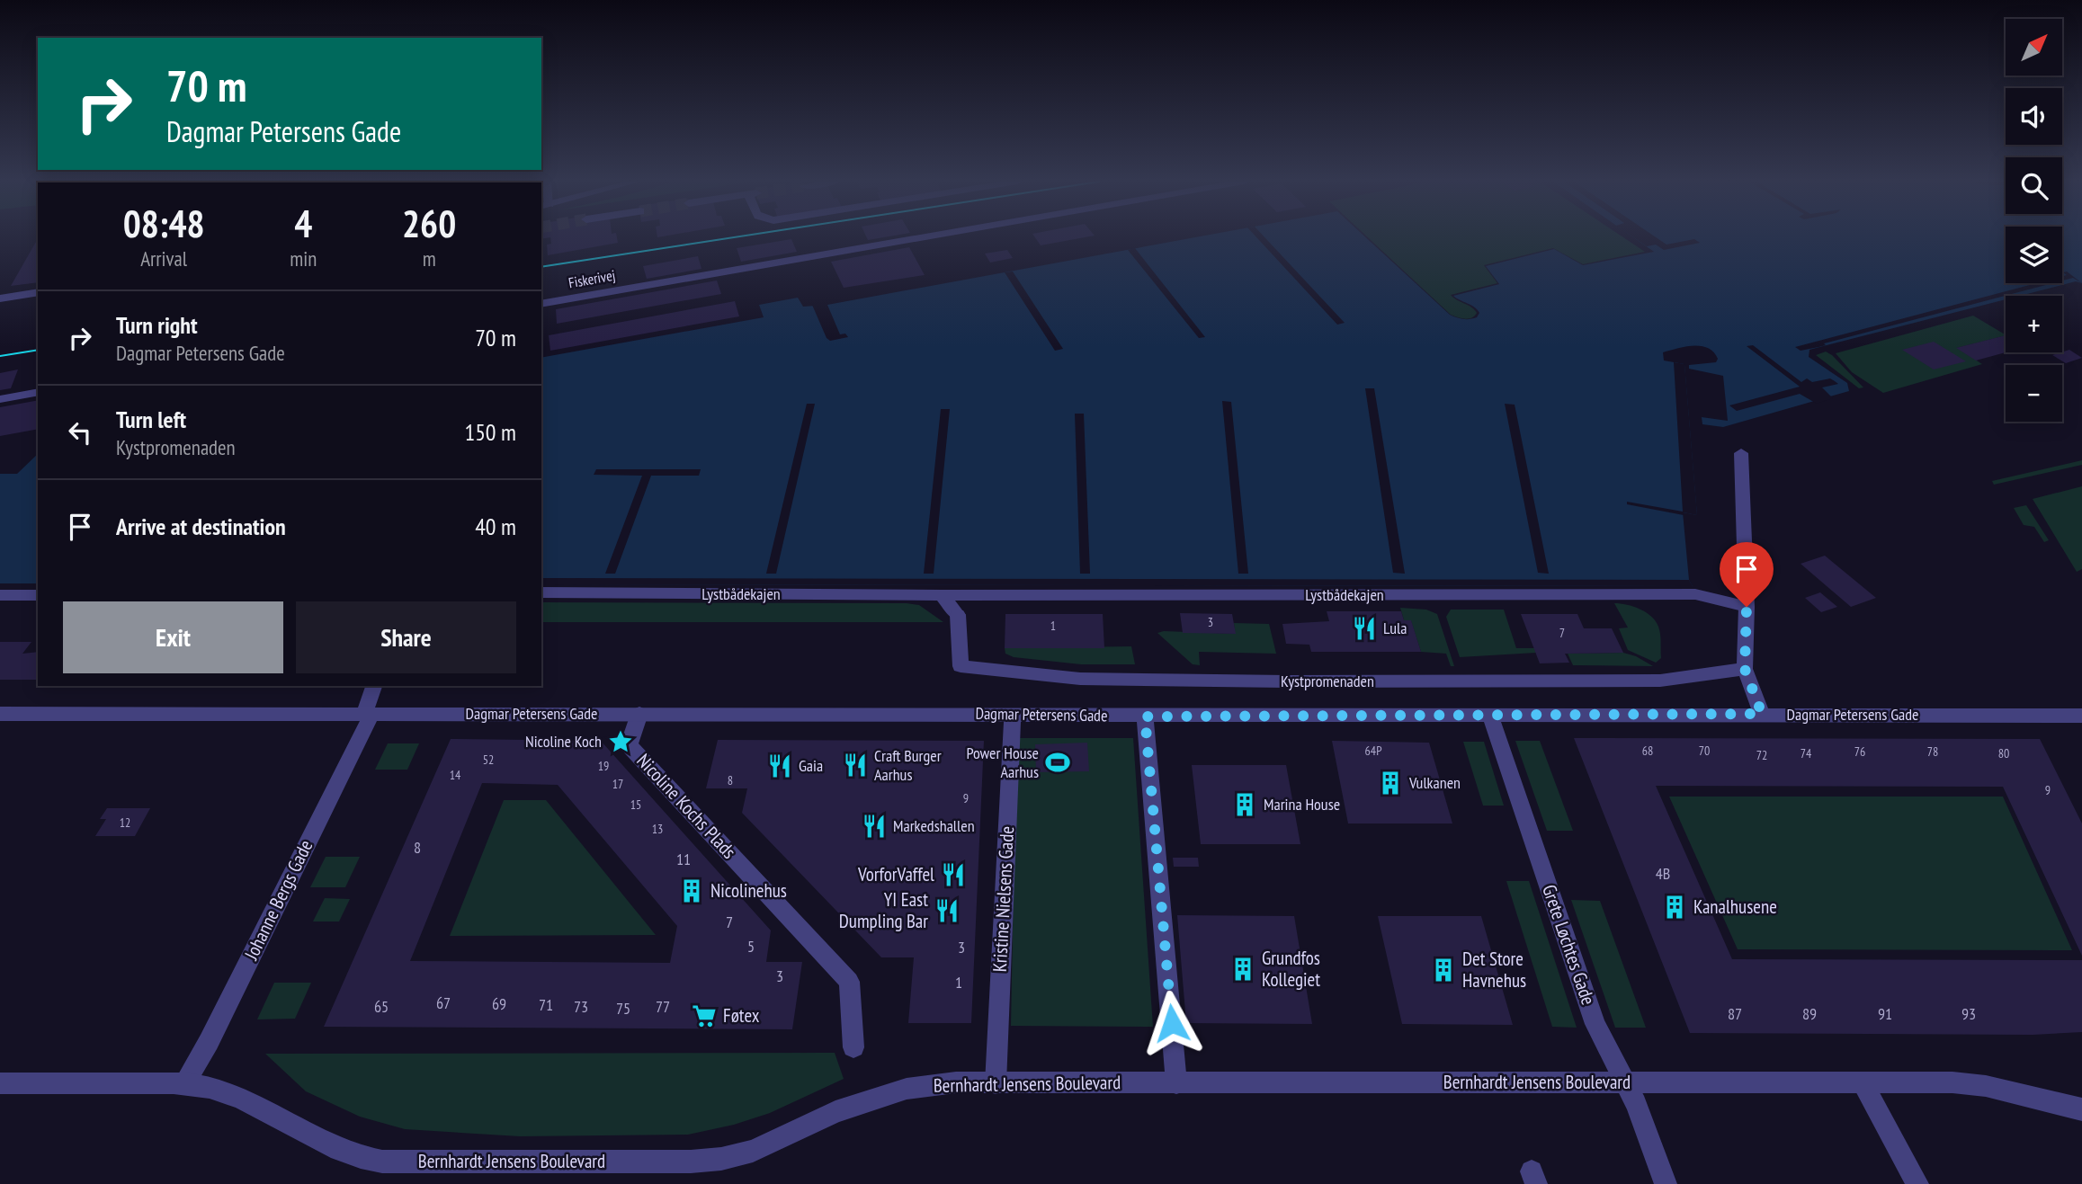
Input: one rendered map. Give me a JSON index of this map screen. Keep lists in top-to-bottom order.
{
  "streets": {
    "street": [
      "Fiskerivej",
      "Lystbådekajen",
      "Kystpromenaden",
      "Dagmar Petersens Gade",
      "Nicoline Kochs Plads",
      "Kristine Nielsens Gade",
      "Johanne Bergs Gade",
      "Grete Løchtes Gade",
      "Bernhardt Jensens Boulevard"
    ]
  },
  "crossings": [
    ["Lystbådekajen", "Kystpromenaden"],
    ["Dagmar Petersens Gade", "Nicoline Kochs Plads"],
    ["Dagmar Petersens Gade", "Kristine Nielsens Gade"],
    ["Dagmar Petersens Gade", "Johanne Bergs Gade"],
    ["Dagmar Petersens Gade", "Grete Løchtes Gade"],
    ["Kristine Nielsens Gade", "Bernhardt Jensens Boulevard"],
    ["Johanne Bergs Gade", "Bernhardt Jensens Boulevard"],
    ["Grete Løchtes Gade", "Bernhardt Jensens Boulevard"]
  ],
  "places": {
    "restaurant": [
      "Lula",
      "Craft Burger Aarhus",
      "Gaia",
      "Markedshallen",
      "VorforVaffel",
      "YI East Dumpling Bar"
    ],
    "place": ["Nicoline Koch"],
    "sports": ["Power House Aarhus"],
    "building": [
      "Vulkanen",
      "Marina House",
      "Nicolinehus",
      "Kanalhusene",
      "Grundfos Kollegiet",
      "Det Store Havnehus"
    ],
    "supermarket": ["Føtex"]
  },
  "house_numbers": [
    "3",
    "1",
    "7",
    "64P",
    "68",
    "70",
    "76",
    "78",
    "74",
    "80",
    "72",
    "52",
    "19",
    "14",
    "8",
    "17",
    "9",
    "9",
    "15",
    "12",
    "13",
    "8",
    "11",
    "4B",
    "7",
    "5",
    "3",
    "3",
    "1",
    "67",
    "69",
    "71",
    "65",
    "73",
    "77",
    "75",
    "87",
    "89",
    "91",
    "93"
  ],
  "north": "top right",
  "page": {
    "map_buttons": ["+", "−"],
    "turn": ["70 m", "Dagmar Petersens Gade"],
    "eta": [
      "08:48",
      "Arrival",
      "4",
      "min",
      "260",
      "m"
    ],
    "list": [
      {
        "name": "Turn right",
        "note": "Dagmar Petersens Gade",
        "value": "70 m"
      },
      {
        "name": "Turn left",
        "note": "Kystpromenaden",
        "value": "150 m"
      },
      {
        "name": "Arrive at destination",
        "value": "40 m"
      }
    ],
    "buttons": ["Exit", "Share"]
  }
}
